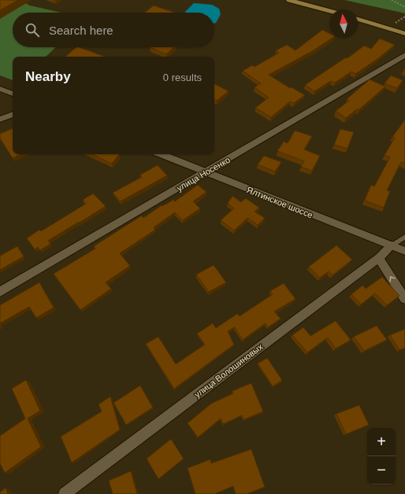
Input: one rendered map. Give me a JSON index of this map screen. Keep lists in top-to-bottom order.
{
  "streets": {
    "street": ["улица Носенко", "Ялтинское шоссе", "улица Волошиновых"]
  },
  "crossings": [
    ["улица Носенко", "Ялтинское шоссе"],
    ["Ялтинское шоссе", "улица Волошиновых"]
  ],
  "north": "top",
  "page": {
    "search": "Search here",
    "heading": ["Nearby", "0 results"],
    "map_buttons": ["+", "−"]
  }
}
